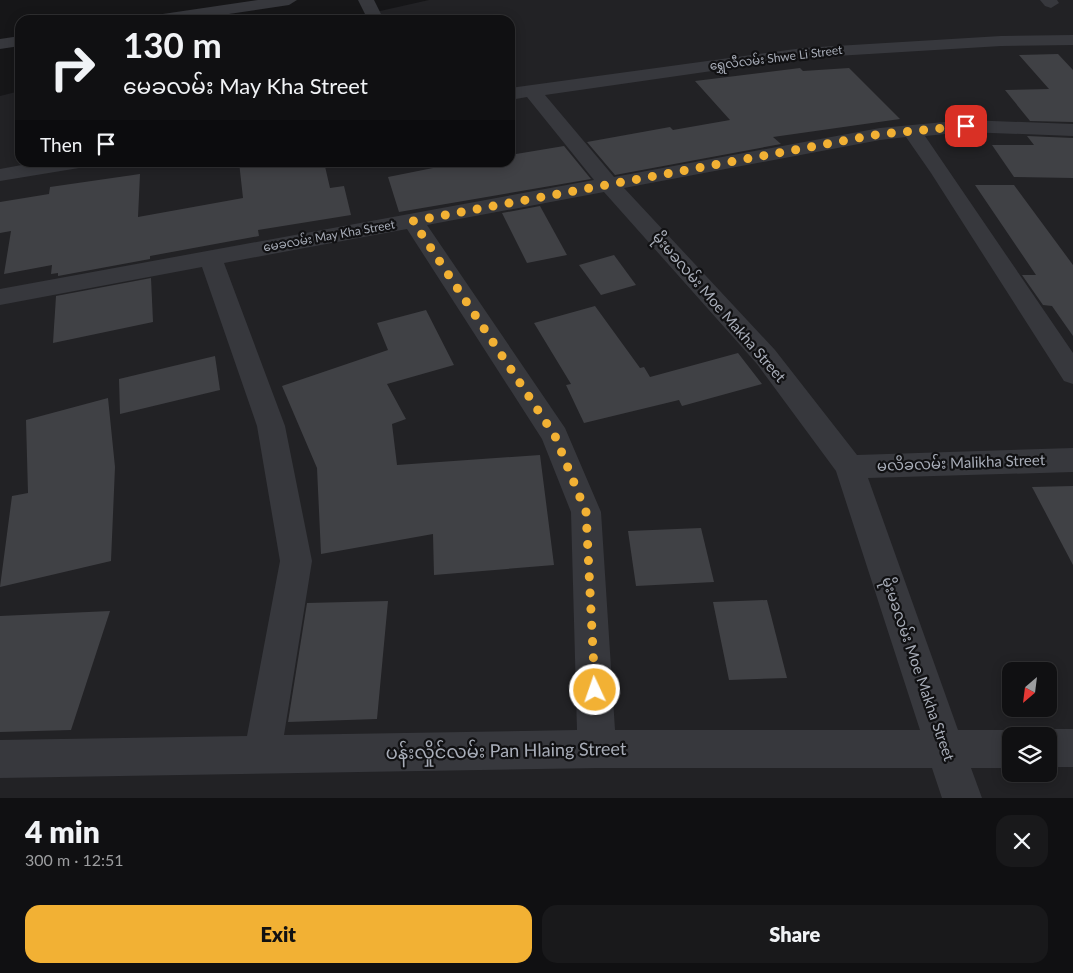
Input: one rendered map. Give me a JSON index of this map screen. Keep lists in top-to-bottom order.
{
  "streets": {
    "street": [
      "ရွှေလီလမ်း Shwe Li Street",
      "မေခလမ်း May Kha Street",
      "မိုးမခလမ်း Moe Makha Street",
      "မလိခလမ်း Malikha Street",
      "ပန်းလှိုင်လမ်း Pan Hlaing Street"
    ]
  },
  "crossings": [
    ["ရွှေလီလမ်း Shwe Li Street", "မိုးမခလမ်း Moe Makha Street"],
    ["မေခလမ်း May Kha Street", "မိုးမခလမ်း Moe Makha Street"],
    ["မိုးမခလမ်း Moe Makha Street", "မလိခလမ်း Malikha Street"],
    ["မိုးမခလမ်း Moe Makha Street", "ပန်းလှိုင်လမ်း Pan Hlaing Street"]
  ],
  "north": "bottom left",
  "page": {
    "turn": ["130 m", "မေခလမ်း May Kha Street"],
    "then": "Then",
    "heading": ["4 min", "300 m · 12:51"],
    "buttons": ["Exit", "Share"]
  }
}
